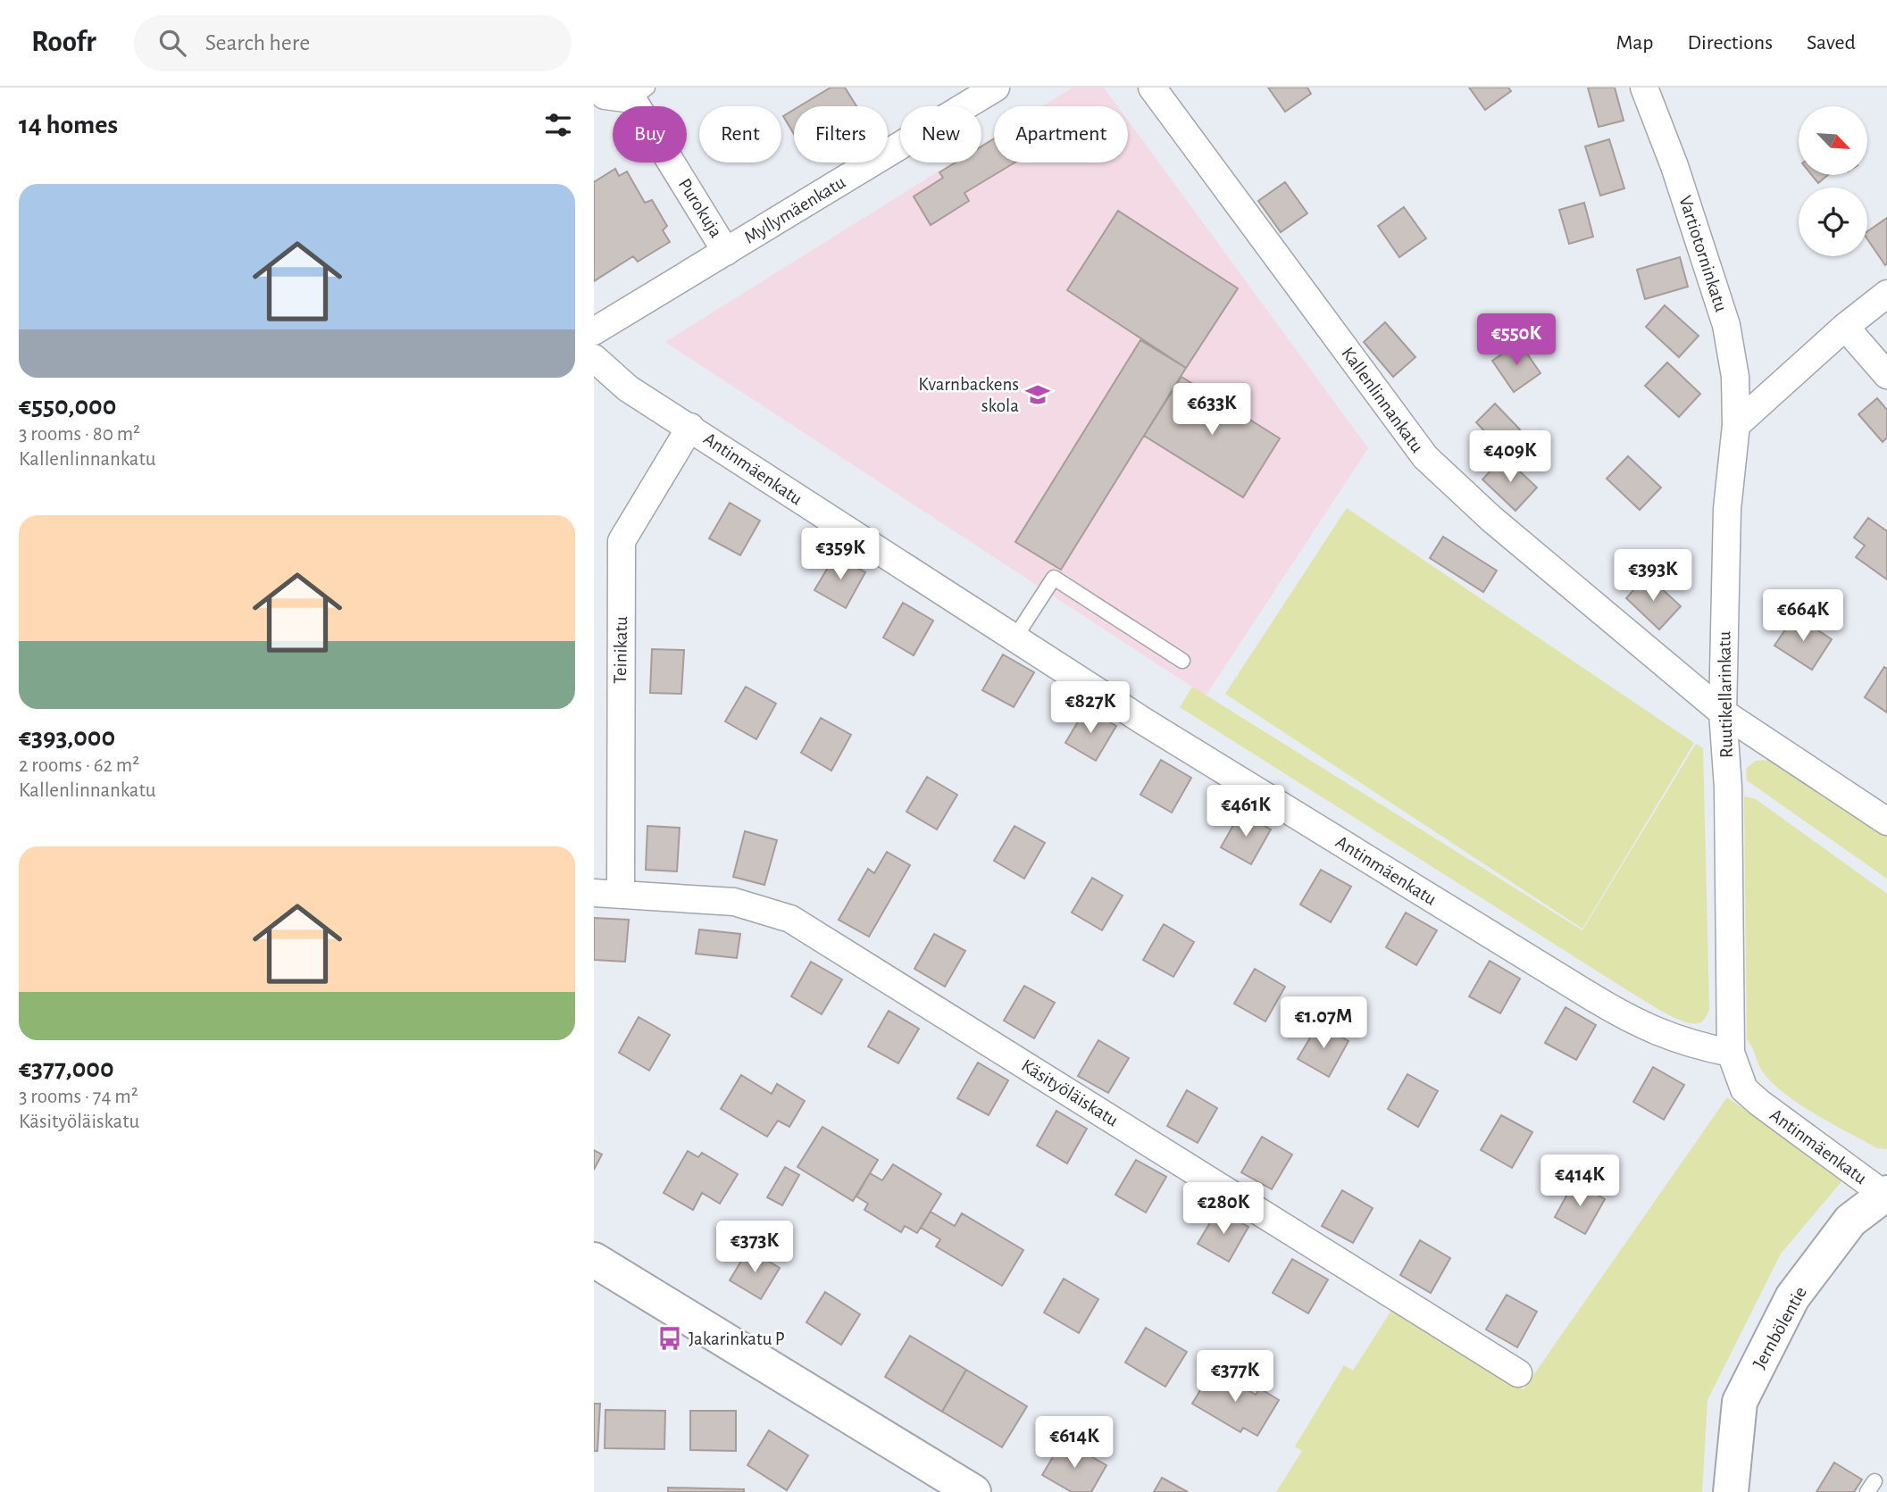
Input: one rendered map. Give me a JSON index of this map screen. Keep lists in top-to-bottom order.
{
  "streets": {
    "street": [
      "Purokuja",
      "Myllymäenkatu",
      "Vartiotorninkatu",
      "Kallenlinnankatu",
      "Antinmäenkatu",
      "Teinikatu",
      "Ruutikellarinkatu",
      "Käsityöläiskatu",
      "Jernbölentie"
    ]
  },
  "crossings": [
    ["Purokuja", "Myllymäenkatu"],
    ["Vartiotorninkatu", "Ruutikellarinkatu"],
    ["Kallenlinnankatu", "Ruutikellarinkatu"],
    ["Antinmäenkatu", "Teinikatu"],
    ["Antinmäenkatu", "Ruutikellarinkatu"],
    ["Antinmäenkatu", "Jernbölentie"],
    ["Teinikatu", "Käsityöläiskatu"]
  ],
  "places": {
    "school or university": ["Kvarnbackens skola"],
    "bus stop": ["Jakarinkatu P"]
  },
  "north": "bottom right",
  "page": {
    "header": "Roofr",
    "search": "Search here",
    "nav": ["Map", "Directions", "Saved"],
    "heading": "14 homes",
    "chip": [
      "Buy",
      "Rent",
      "Filters",
      "New",
      "Apartment"
    ],
    "list": [
      {
        "name": "€550,000",
        "note": "3 rooms · 80 m² · Kallenlinnankatu"
      },
      {
        "name": "€393,000",
        "note": "2 rooms · 62 m² · Kallenlinnankatu"
      },
      {
        "name": "€377,000",
        "note": "3 rooms · 74 m² · Käsityöläiskatu"
      }
    ],
    "price": [
      "€550K",
      "€633K",
      "€409K",
      "€359K",
      "€393K",
      "€664K",
      "€827K",
      "€461K",
      "€1.07M",
      "€414K",
      "€280K",
      "€373K",
      "€377K",
      "€614K"
    ]
  }
}
